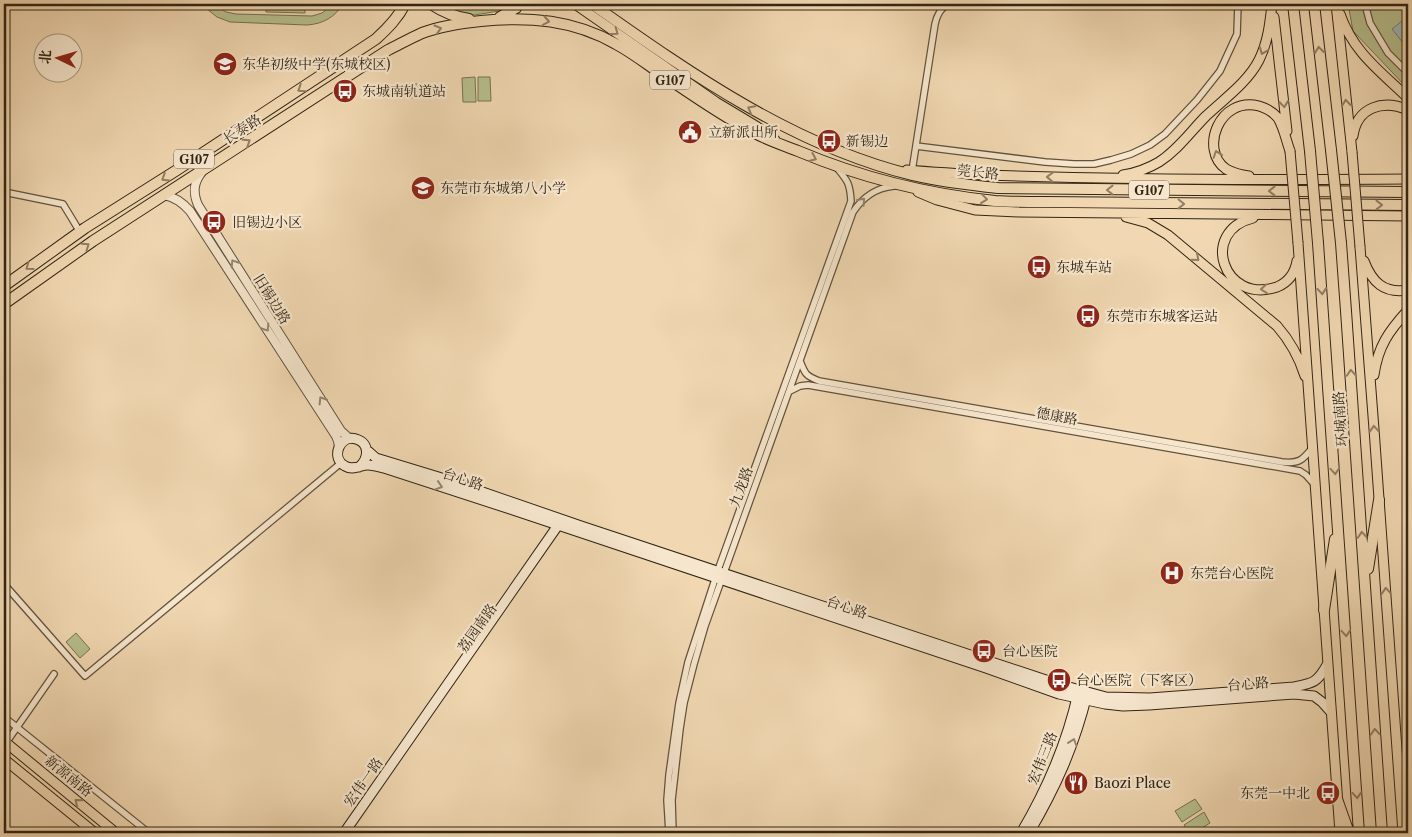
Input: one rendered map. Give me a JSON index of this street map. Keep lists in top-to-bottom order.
{
  "streets": {
    "highway": [
      "G107",
      "长泰路",
      "莞长路",
      "环城南路"
    ],
    "main road": [
      "台心路",
      "荔园南路",
      "宏伟三路",
      "新源南路",
      "宏伟一路"
    ],
    "street": ["旧锡边路", "德康路", "九龙路"]
  },
  "crossings": [
    ["长泰路", "莞长路"],
    ["长泰路", "旧锡边路"],
    ["莞长路", "九龙路"],
    ["旧锡边路", "台心路"],
    ["德康路", "九龙路"],
    ["台心路", "九龙路"],
    ["台心路", "荔园南路"],
    ["台心路", "宏伟三路"],
    ["荔园南路", "宏伟一路"]
  ],
  "places": {
    "school or university": ["东华初级中学(东城校区)", "东莞市东城第八小学"],
    "bus stop": [
      "东城南轨道站",
      "新锡边",
      "旧锡边小区",
      "东城车站",
      "东莞市东城客运站",
      "台心医院",
      "台心医院（下客区）",
      "东莞一中北"
    ],
    "public building": ["立新派出所"],
    "hospital": ["东莞台心医院"],
    "restaurant": ["Baozi Place"]
  },
  "north": "left"
}
